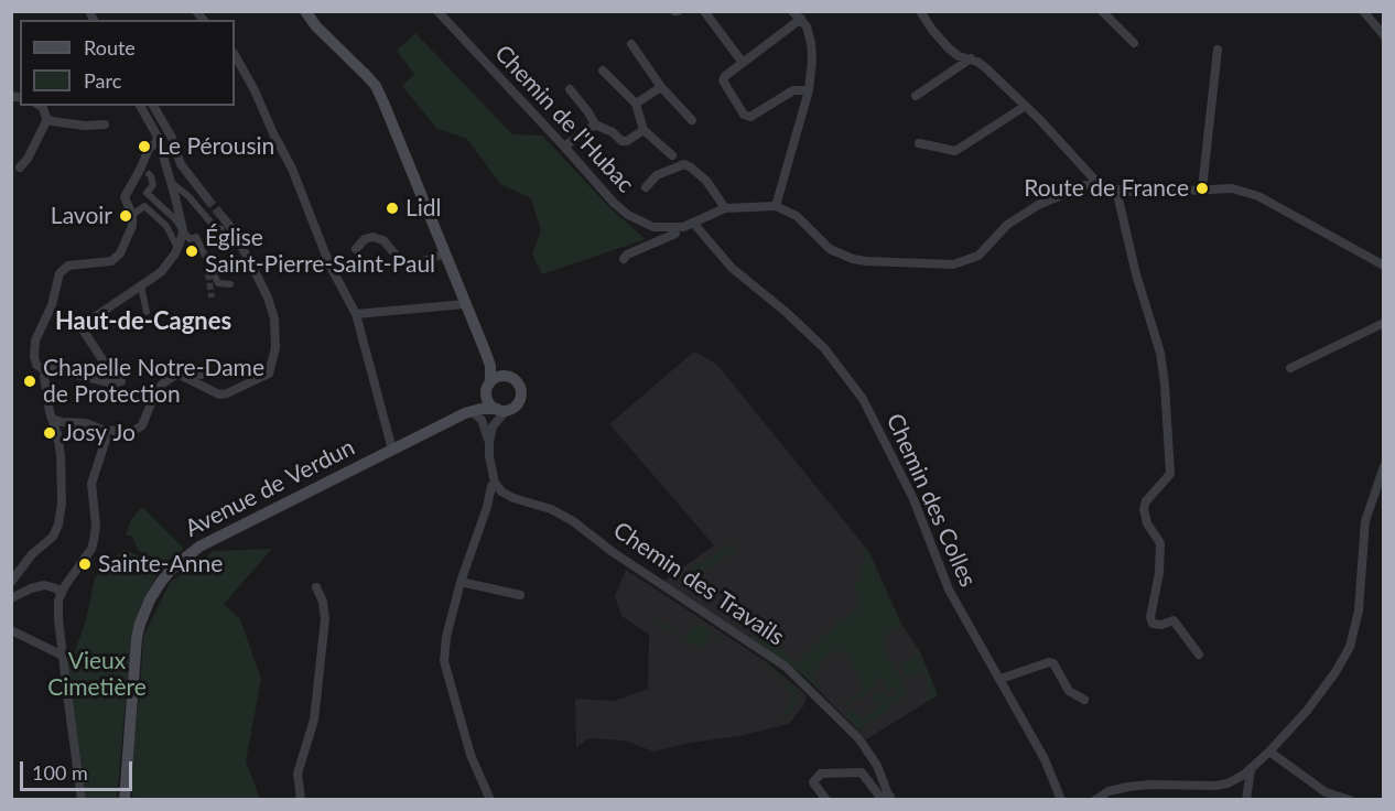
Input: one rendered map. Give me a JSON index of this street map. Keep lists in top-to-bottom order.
{
  "streets": {
    "main road": ["Avenue de Verdun"],
    "street": ["Chemin de l'Hubac", "Chemin des Colles", "Chemin des Travails"]
  },
  "districts": ["Haut-de-Cagnes"],
  "parks": ["Vieux Cimetière"],
  "places": [
    "Le Pérousin",
    "Route de France",
    "Lidl",
    "Lavoir",
    "Église Saint-Pierre-Saint-Paul",
    "Chapelle Notre-Dame de Protection",
    "Josy Jo",
    "Sainte-Anne"
  ],
  "legend": ["Route", "Parc"],
  "scale_bar": "100 m"
}
